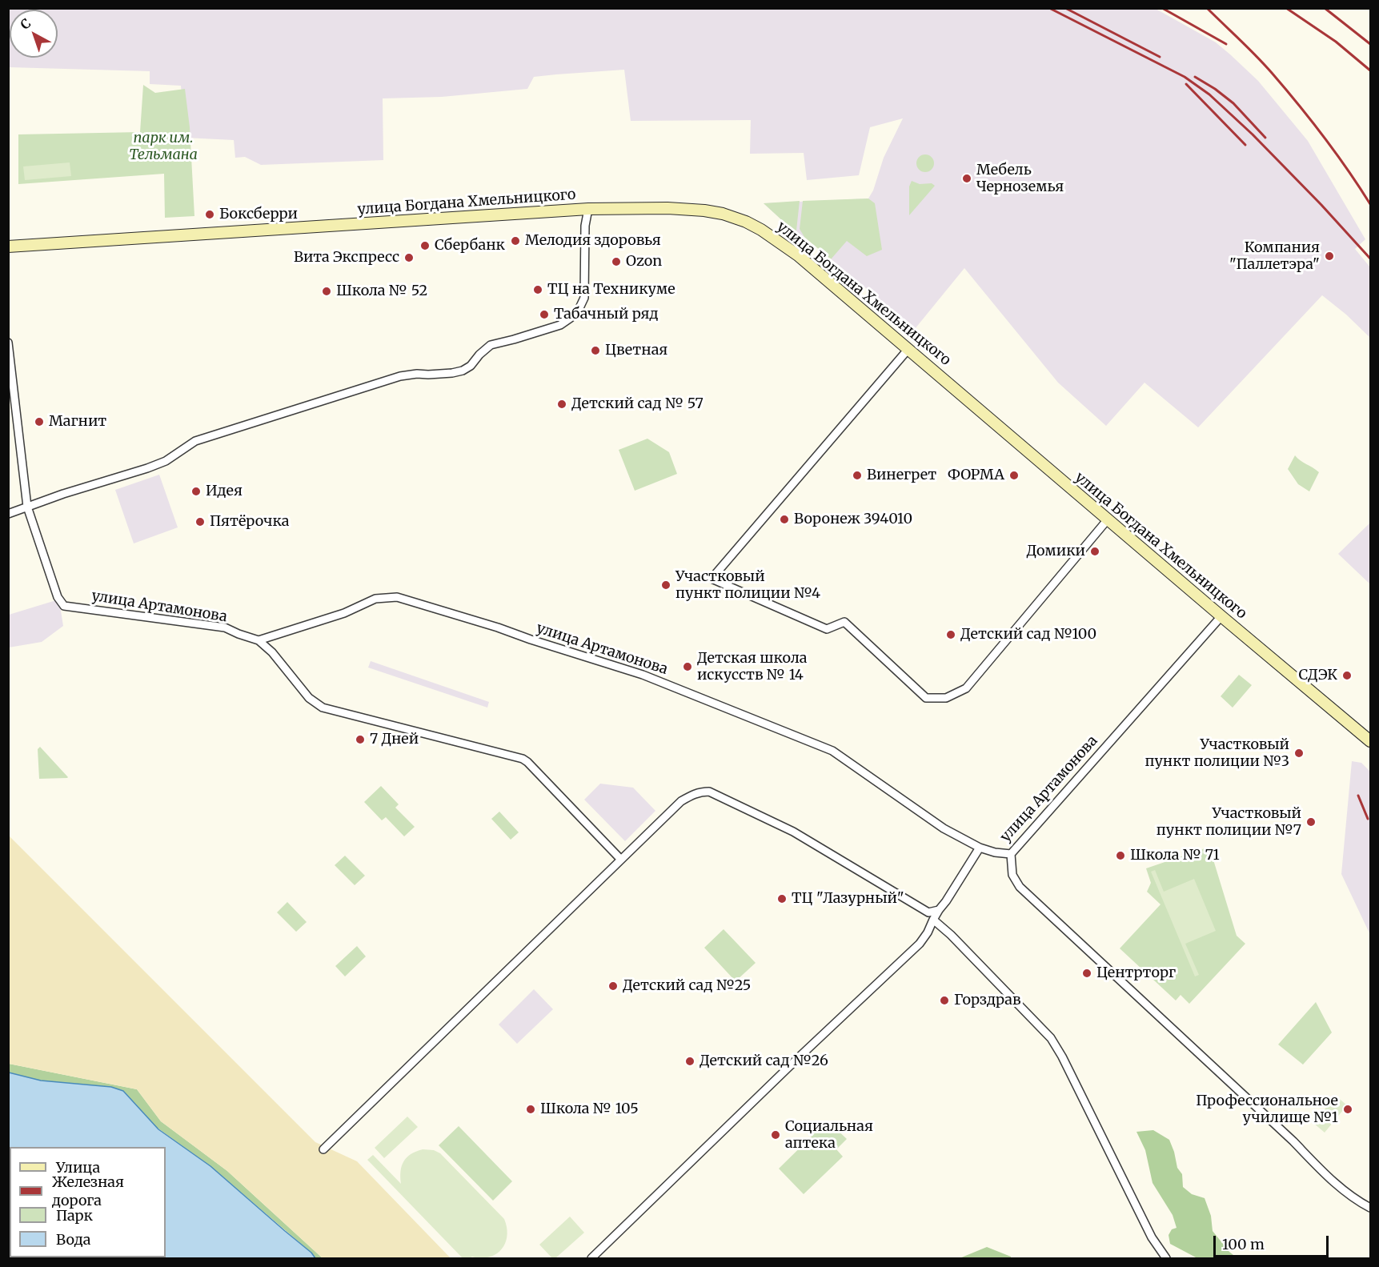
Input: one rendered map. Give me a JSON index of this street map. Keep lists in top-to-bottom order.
{
  "streets": {
    "main road": ["улица Богдана Хмельницкого"],
    "street": ["улица Артамонова"]
  },
  "crossings": [
    ["улица Богдана Хмельницкого", "улица Артамонова"]
  ],
  "parks": ["парк им. Тельмана"],
  "places": [
    "Мебель Черноземья",
    "Боксберри",
    "Мелодия здоровья",
    "Сбербанк",
    "Компания \"Паллетэра\"",
    "Вита Экспресс",
    "Ozon",
    "ТЦ на Техникуме",
    "Школа № 52",
    "Табачный ряд",
    "Цветная",
    "Детский сад № 57",
    "Магнит",
    "Винегрет",
    "ФОРМА",
    "Идея",
    "Воронеж 394010",
    "Пятёрочка",
    "Домики",
    "Участковый пункт полиции №4",
    "Детский сад №100",
    "Детская школа искусств № 14",
    "СДЭК",
    "7 Дней",
    "Участковый пункт полиции №3",
    "Участковый пункт полиции №7",
    "Школа № 71",
    "ТЦ \"Лазурный\"",
    "Центрторг",
    "Детский сад №25",
    "Горздрав",
    "Детский сад №26",
    "Школа № 105",
    "Профессиональное училище №1",
    "Социальная аптека"
  ],
  "legend": [
    "Улица",
    "Железная дорога",
    "Парк",
    "Вода"
  ],
  "scale_bar": "100 m",
  "north": "top left"
}
